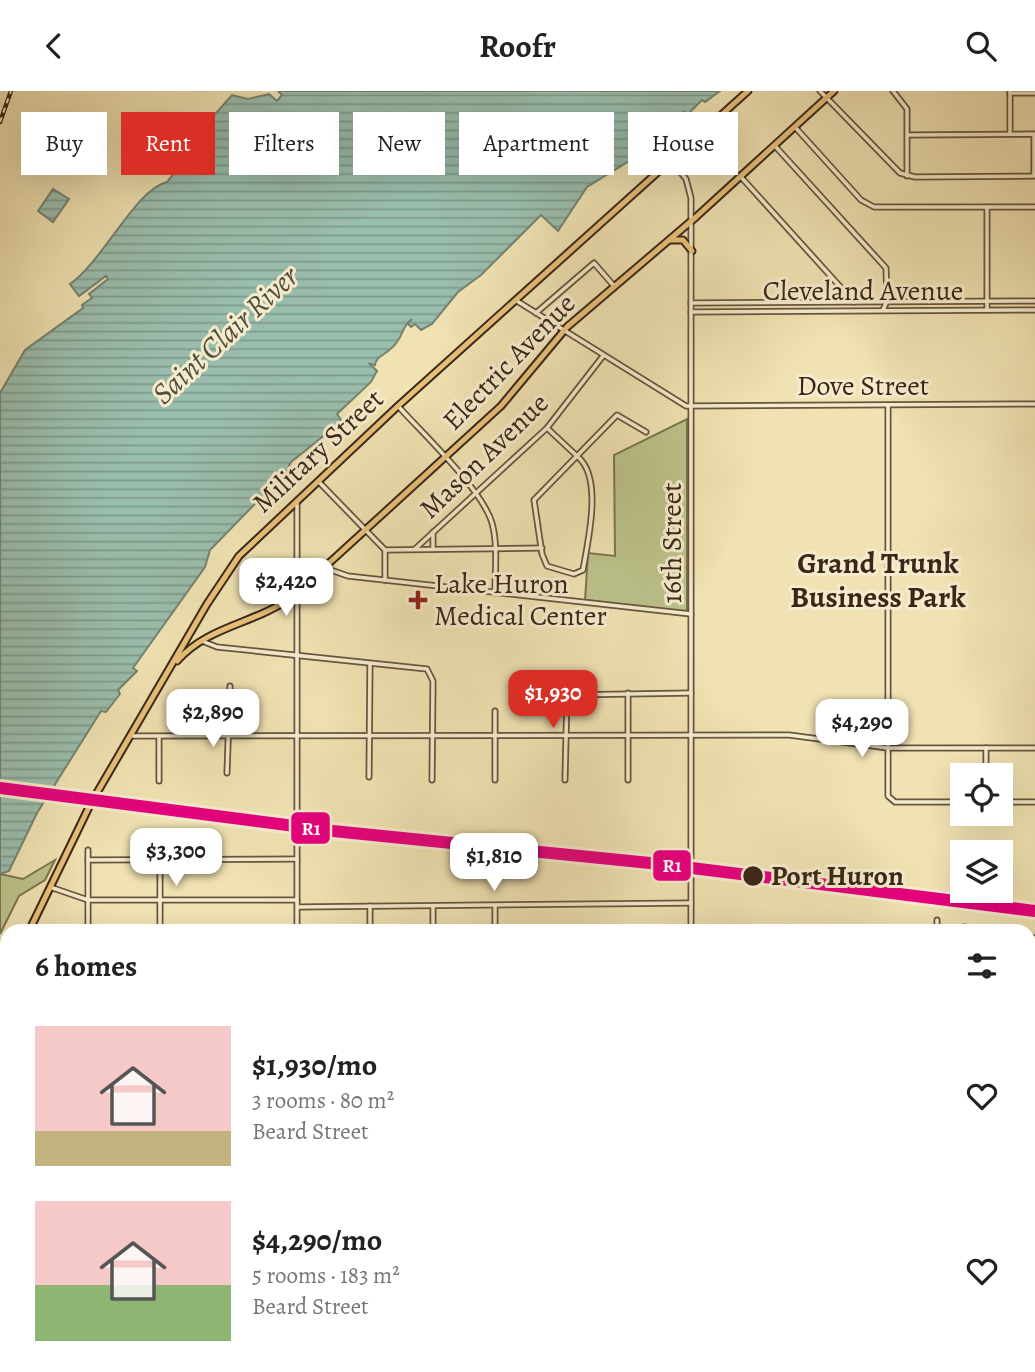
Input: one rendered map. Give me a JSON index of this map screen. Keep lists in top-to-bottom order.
{
  "streets": {
    "main road": ["Electric Avenue", "Military Street"],
    "street": [
      "Cleveland Avenue",
      "Dove Street",
      "Mason Avenue",
      "16th Street"
    ]
  },
  "crossings": [
    ["Cleveland Avenue", "16th Street"],
    ["Electric Avenue", "Military Street"],
    ["Electric Avenue", "16th Street"],
    ["Dove Street", "16th Street"]
  ],
  "districts": ["Grand Trunk Business Park"],
  "water": ["Saint Clair River"],
  "places": {
    "health": ["Lake Huron Medical Center"],
    "other": ["Port Huron"]
  },
  "lines": ["transit line R1"],
  "page": {
    "header": "Roofr",
    "chip": [
      "Buy",
      "Rent",
      "Filters",
      "New",
      "Apartment",
      "House"
    ],
    "price": [
      "$2,420",
      "$1,930",
      "$2,890",
      "$4,290",
      "$3,300",
      "$1,810"
    ],
    "heading": "6 homes",
    "list": [
      {
        "name": "$1,930/mo",
        "note": "3 rooms · 80 m² · Beard Street"
      },
      {
        "name": "$4,290/mo",
        "note": "5 rooms · 183 m² · Beard Street"
      }
    ]
  }
}
